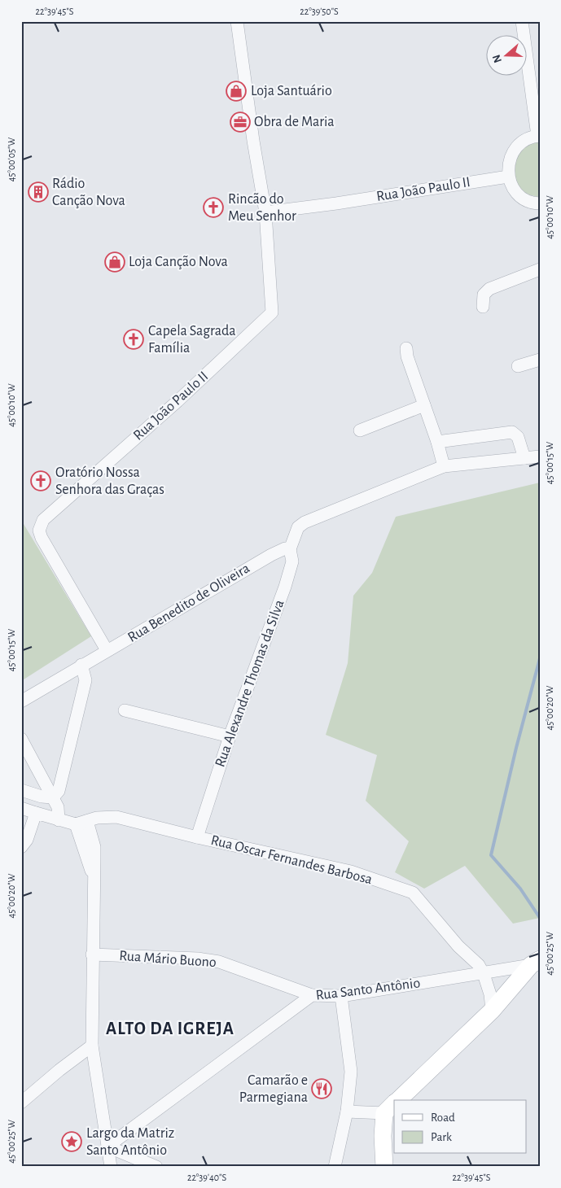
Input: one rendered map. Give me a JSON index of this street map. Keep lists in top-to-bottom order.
{
  "streets": {
    "street": [
      "Rua João Paulo II",
      "Rua Benedito de Oliveira",
      "Rua Alexandre Thomas da Silva",
      "Rua Oscar Fernandes Barbosa",
      "Rua Mário Buono",
      "Rua Santo Antônio"
    ]
  },
  "crossings": [
    ["Rua João Paulo II", "Rua Benedito de Oliveira"],
    ["Rua Benedito de Oliveira", "Rua Alexandre Thomas da Silva"],
    ["Rua Alexandre Thomas da Silva", "Rua Oscar Fernandes Barbosa"],
    ["Rua Oscar Fernandes Barbosa", "Rua Santo Antônio"],
    ["Rua Mário Buono", "Rua Santo Antônio"]
  ],
  "districts": ["ALTO DA IGREJA"],
  "places": {
    "shop": ["Loja Santuário", "Loja Canção Nova"],
    "office": ["Obra de Maria"],
    "building": ["Rádio Canção Nova"],
    "church": ["Rincão do Meu Senhor", "Capela Sagrada Família", "Oratório Nossa Senhora das Graças"],
    "restaurant": ["Camarão e Parmegiana"],
    "place": ["Largo da Matriz Santo Antônio"]
  },
  "legend": ["Road", "Park"],
  "north": "left",
  "coordinates": [
    "22°39'45\"S",
    "22°39'50\"S",
    "45°00'05\"W",
    "45°00'10\"W",
    "45°00'15\"W",
    "45°00'20\"W",
    "45°00'25\"W",
    "22°39'40\"S"
  ]
}
